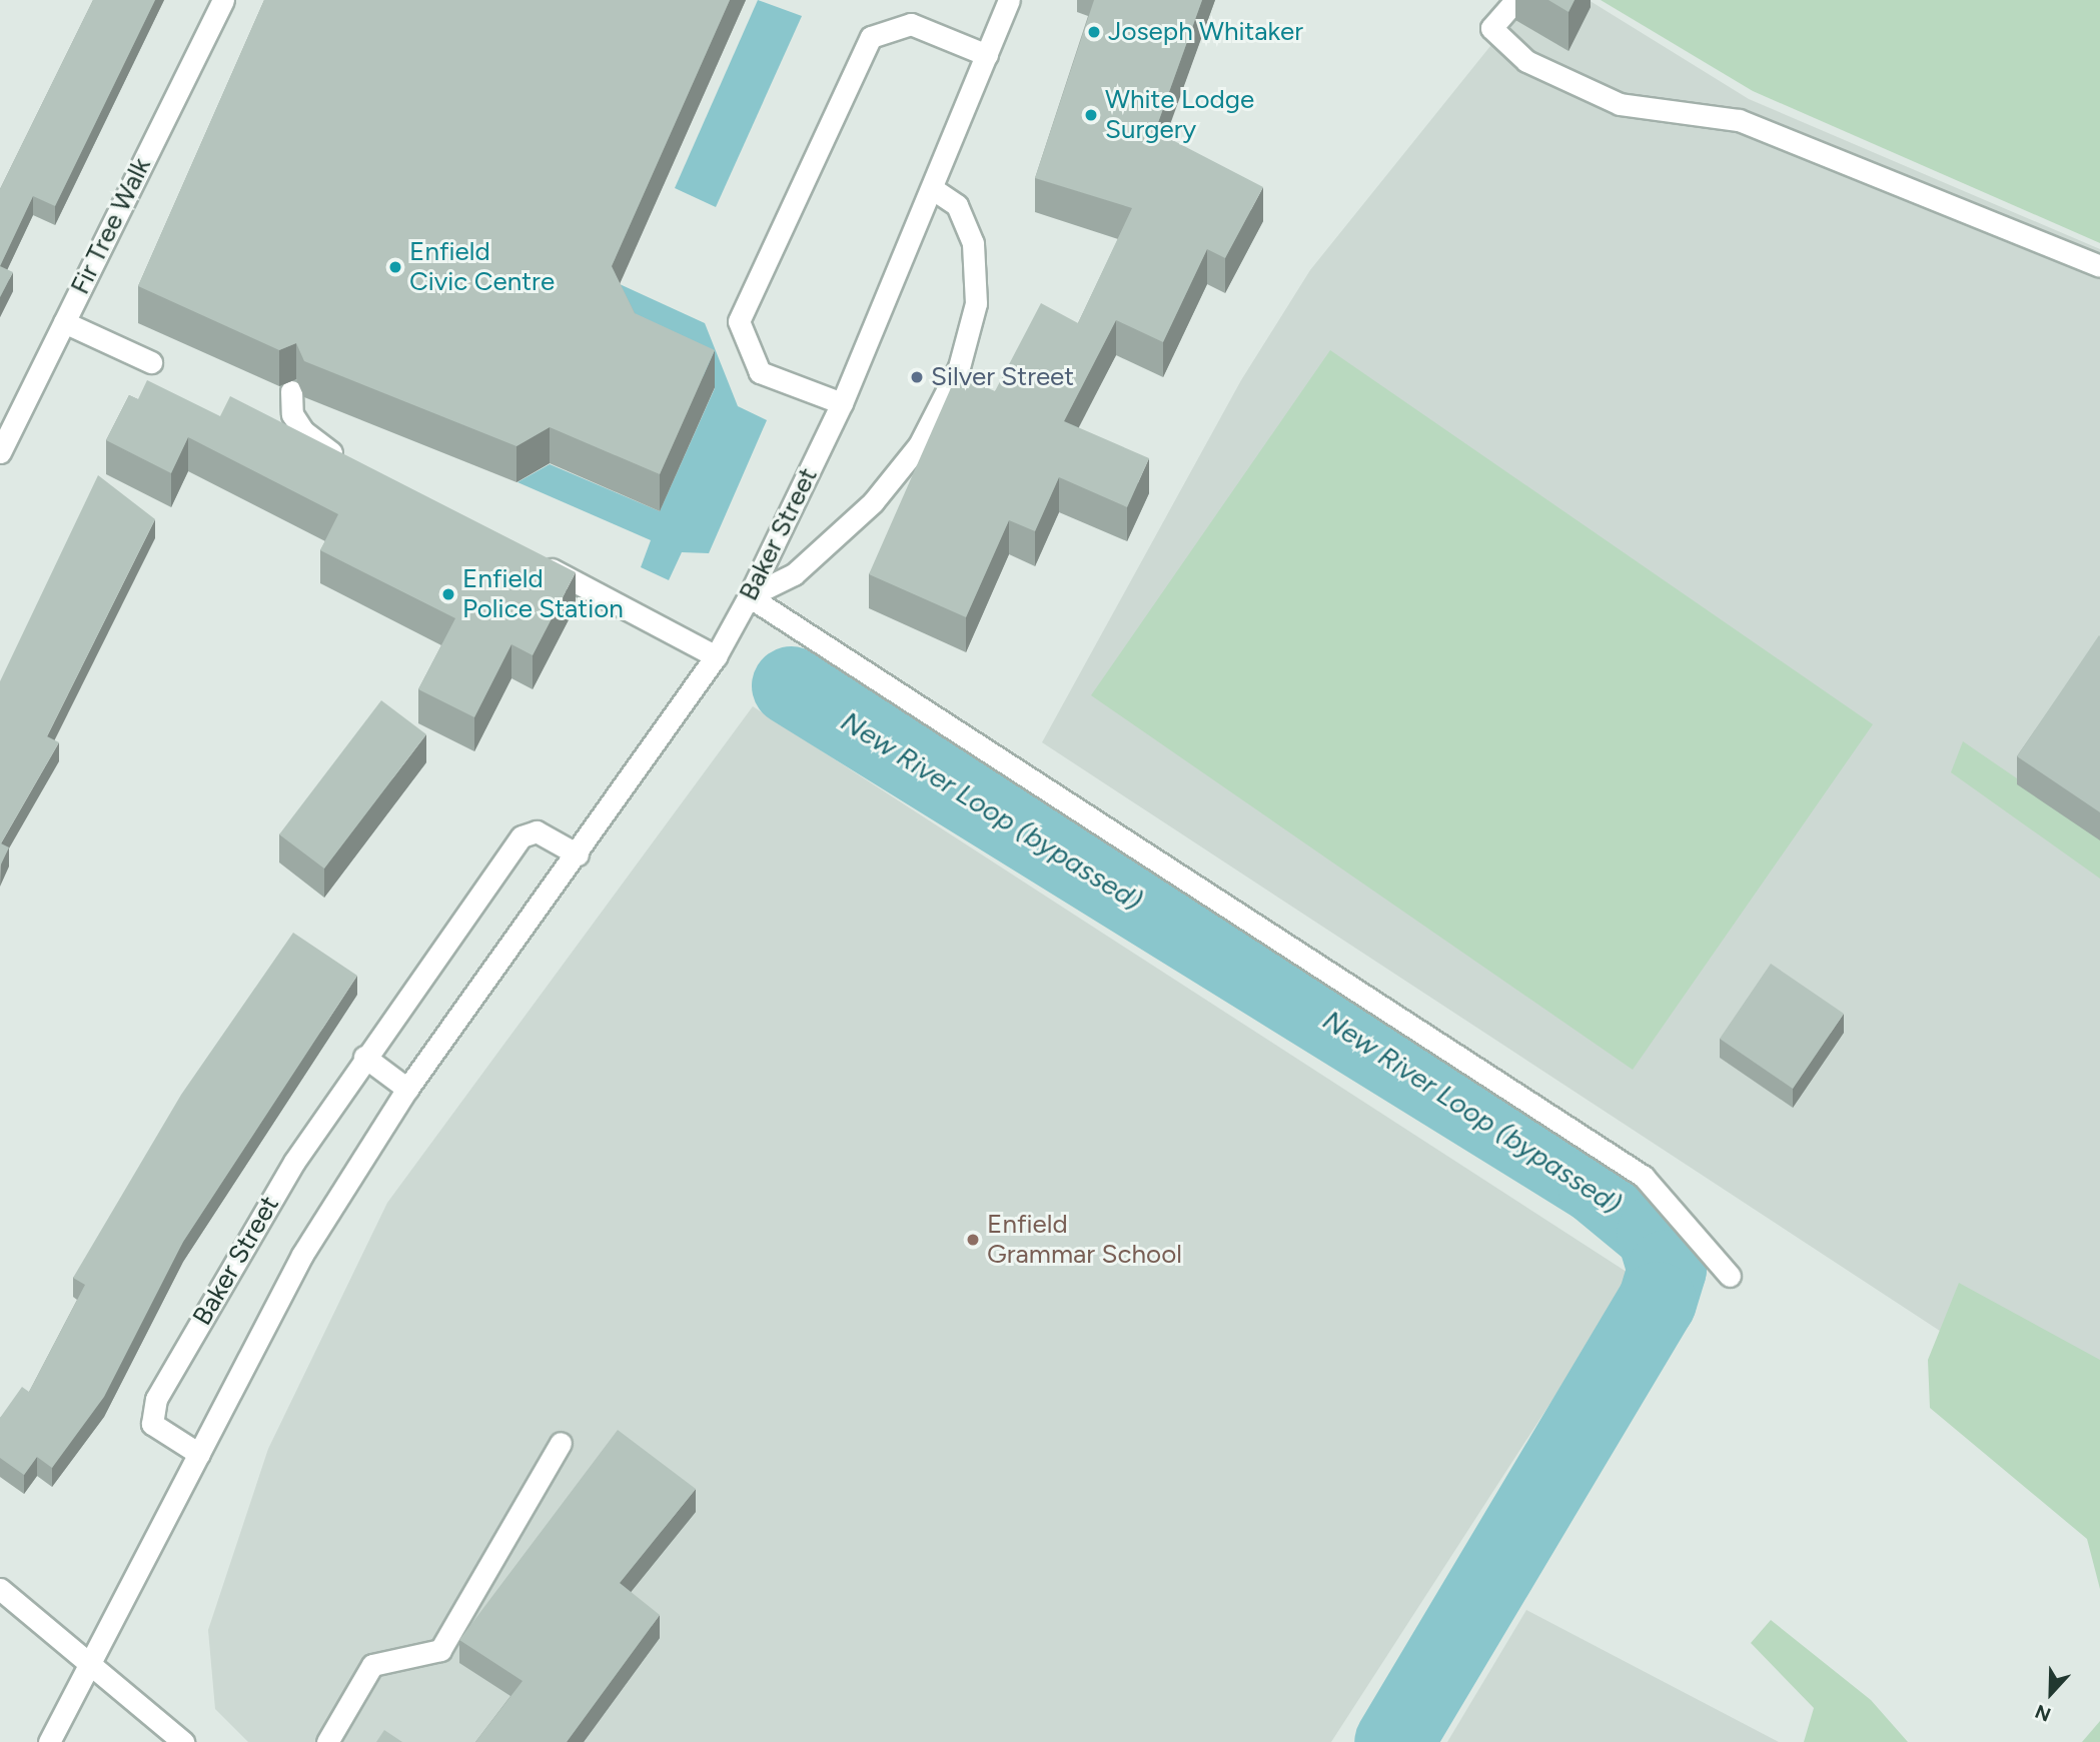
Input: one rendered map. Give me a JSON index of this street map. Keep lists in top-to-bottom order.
{
  "streets": {
    "street": ["Fir Tree Walk", "Baker Street"]
  },
  "water": ["New River Loop (bypassed)"],
  "places": [
    "Joseph Whitaker",
    "White Lodge Surgery",
    "Enfield Civic Centre",
    "Silver Street",
    "Enfield Police Station",
    "Enfield Grammar School"
  ],
  "north": "bottom"
}
